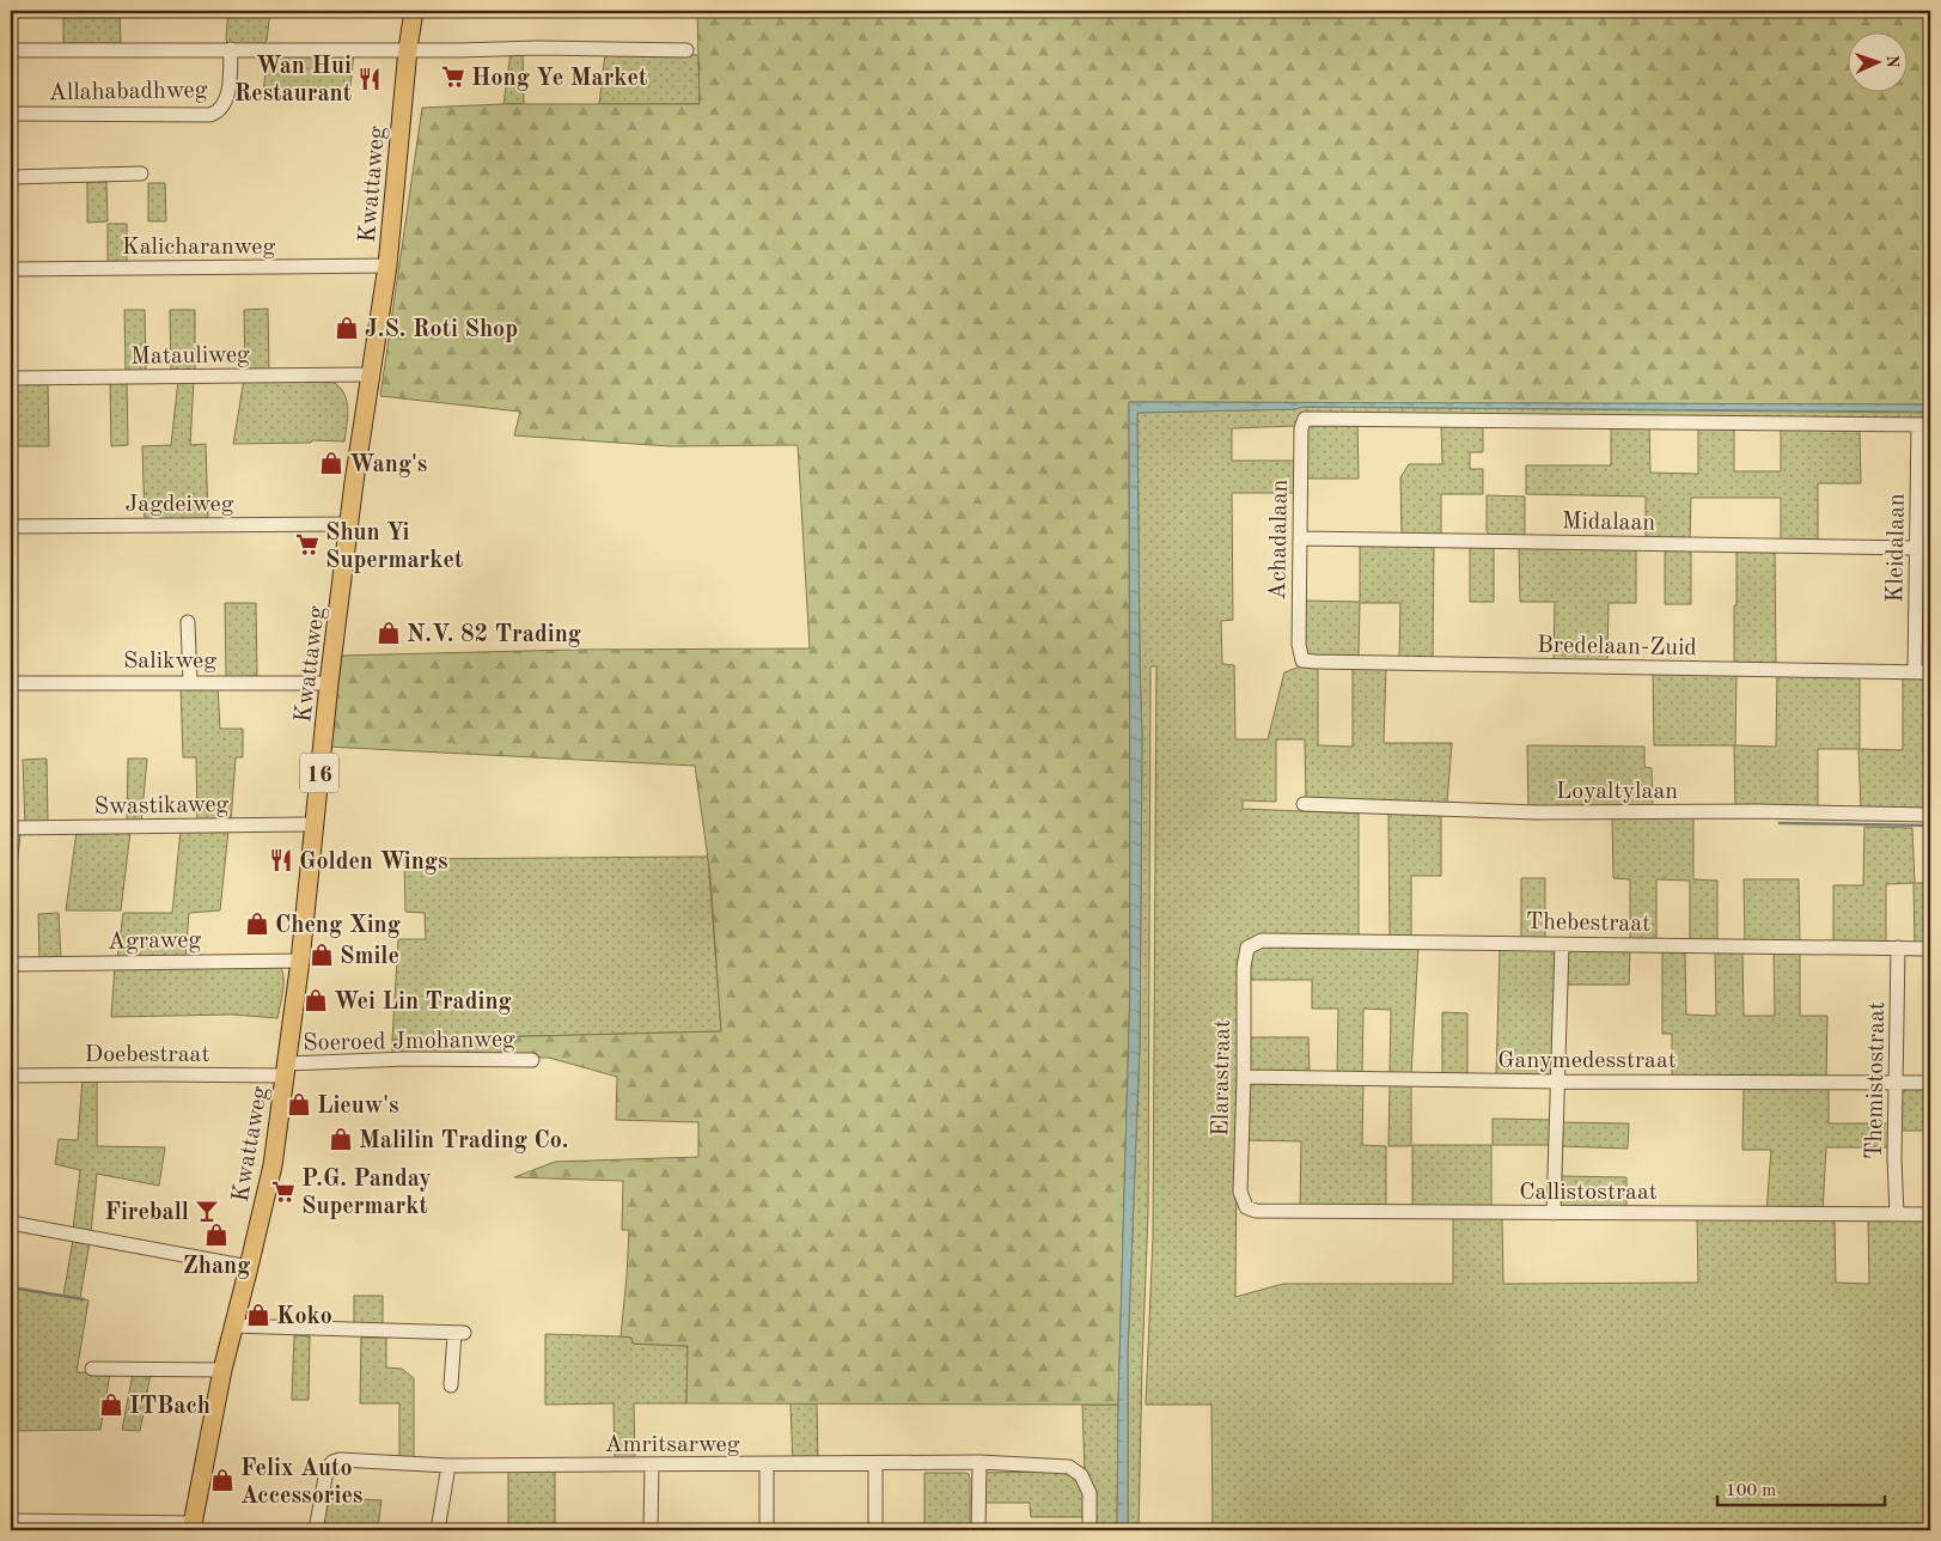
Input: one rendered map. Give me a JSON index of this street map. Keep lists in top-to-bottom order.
{
  "streets": {
    "main road": ["Kwattaweg", "16"],
    "street": [
      "Allahabadhweg",
      "Kalicharanweg",
      "Matauliweg",
      "Jagdeiweg",
      "Midalaan",
      "Achadalaan",
      "Kleidalaan",
      "Bredelaan-Zuid",
      "Salikweg",
      "Loyaltylaan",
      "Swastikaweg",
      "Thebestraat",
      "Agraweg",
      "Soeroed Jmohanweg",
      "Doebestraat",
      "Ganymedesstraat",
      "Elarastraat",
      "Themistostraat",
      "Callistostraat",
      "Amritsarweg"
    ]
  },
  "crossings": [
    ["Kwattaweg", "Kalicharanweg"],
    ["Kwattaweg", "Matauliweg"],
    ["Kwattaweg", "Jagdeiweg"],
    ["Kwattaweg", "Salikweg"],
    ["Kwattaweg", "Swastikaweg"],
    ["Kwattaweg", "Agraweg"],
    ["Kwattaweg", "Soeroed Jmohanweg"],
    ["Kwattaweg", "Doebestraat"],
    ["Midalaan", "Achadalaan"],
    ["Midalaan", "Kleidalaan"],
    ["Achadalaan", "Kleidalaan"],
    ["Achadalaan", "Bredelaan-Zuid"],
    ["Kleidalaan", "Bredelaan-Zuid"],
    ["Thebestraat", "Elarastraat"],
    ["Thebestraat", "Themistostraat"],
    ["Soeroed Jmohanweg", "Doebestraat"],
    ["Ganymedesstraat", "Elarastraat"],
    ["Ganymedesstraat", "Themistostraat"],
    ["Elarastraat", "Callistostraat"],
    ["Themistostraat", "Callistostraat"]
  ],
  "places": {
    "supermarket": ["Hong Ye Market", "Shun Yi Supermarket", "P.G. Panday Supermarkt"],
    "restaurant": ["Wan Hui Restaurant", "Golden Wings"],
    "shop": [
      "J.S. Roti Shop",
      "Wang's",
      "N.V. 82 Trading",
      "Cheng Xing",
      "Smile",
      "Wei Lin Trading",
      "Lieuw's",
      "Malilin Trading Co.",
      "Zhang",
      "Koko",
      "ITBach",
      "Felix Auto Accessories"
    ],
    "bar": ["Fireball"]
  },
  "scale_bar": "100 m",
  "north": "right"
}
